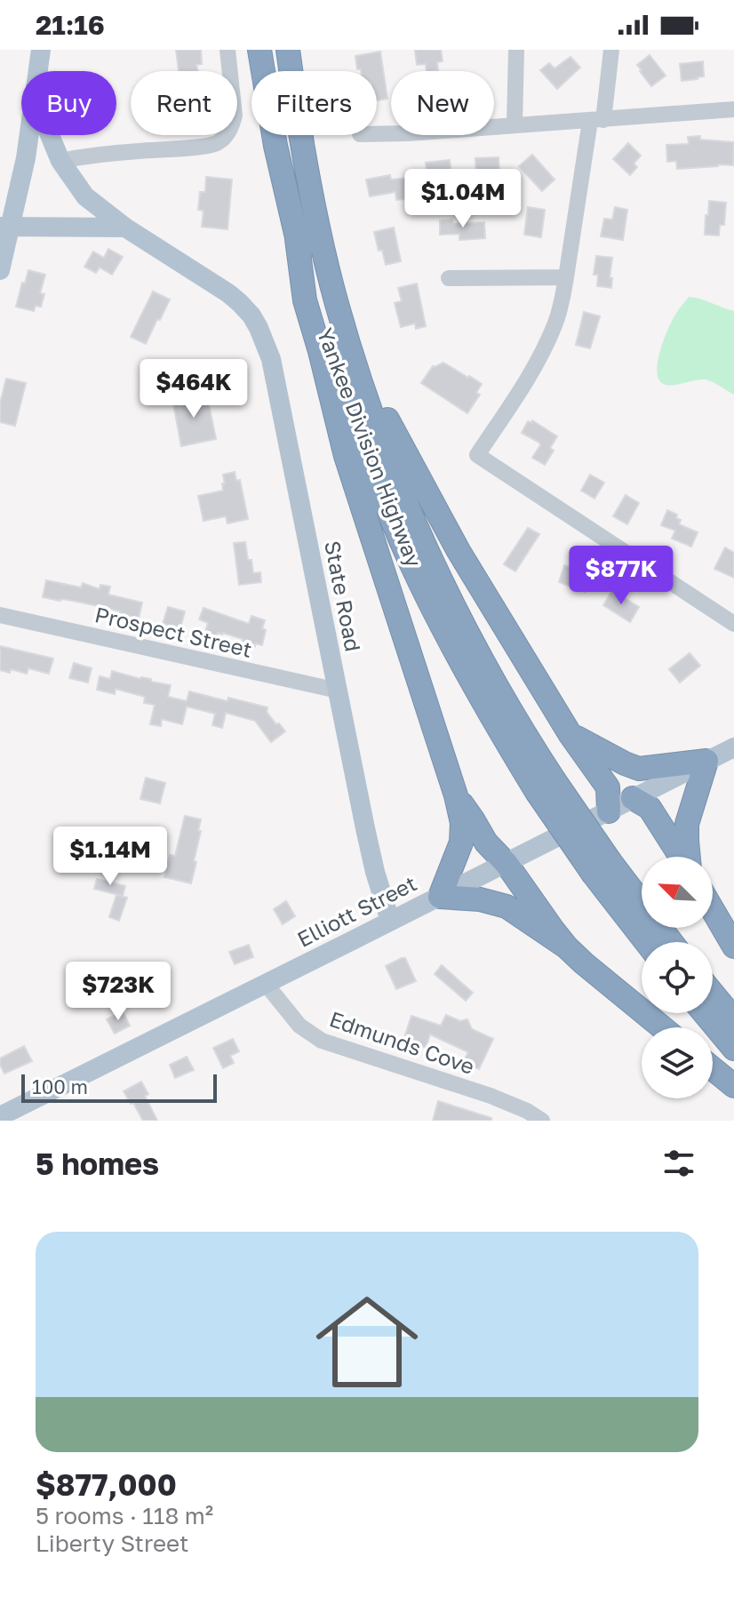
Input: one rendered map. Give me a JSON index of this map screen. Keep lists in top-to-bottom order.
{
  "streets": {
    "highway": ["Yankee Division Highway"],
    "main road": ["State Road", "Elliott Street"],
    "street": ["Prospect Street", "Edmunds Cove"]
  },
  "crossings": [
    ["State Road", "Prospect Street"],
    ["State Road", "Elliott Street"],
    ["Elliott Street", "Edmunds Cove"]
  ],
  "scale_bar": "100 m",
  "north": "top left",
  "page": {
    "status": "21:16",
    "chip": [
      "Buy",
      "Rent",
      "Filters",
      "New"
    ],
    "price": [
      "$1.04M",
      "$464K",
      "$877K",
      "$1.14M",
      "$723K"
    ],
    "scale": "100 m",
    "heading": "5 homes",
    "list": [
      {
        "name": "$877,000",
        "note": "5 rooms · 118 m² · Liberty Street"
      }
    ]
  }
}
